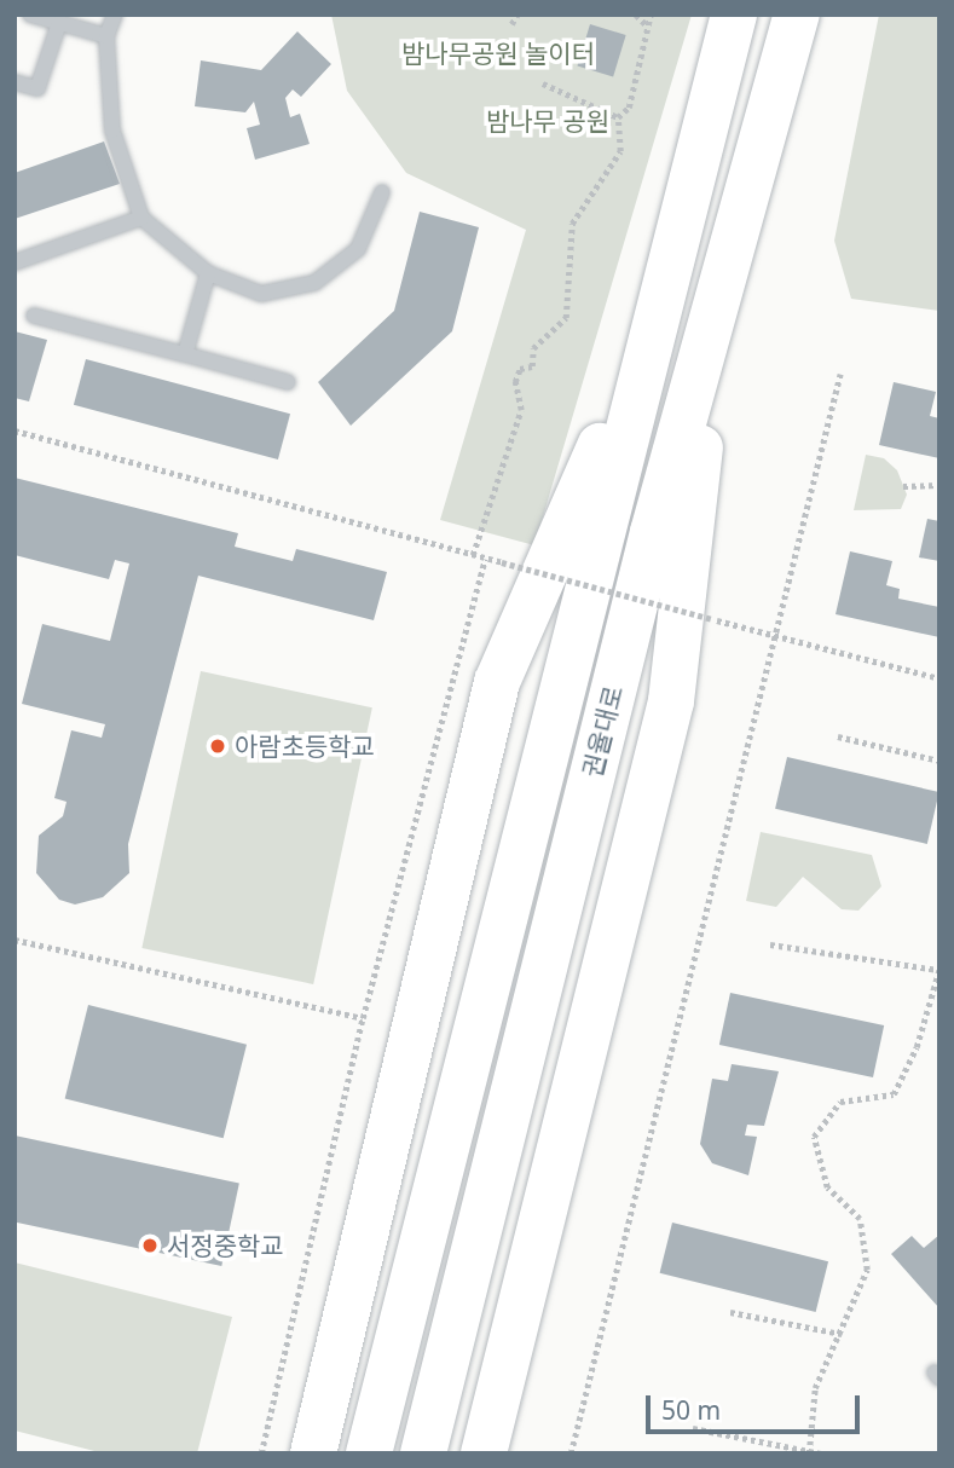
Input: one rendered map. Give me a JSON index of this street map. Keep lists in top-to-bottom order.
{
  "streets": {
    "highway": ["권율대로"]
  },
  "parks": ["밤나무공원 놀이터", "밤나무 공원"],
  "places": ["아람초등학교", "서정중학교"],
  "scale_bar": "50 m"
}
